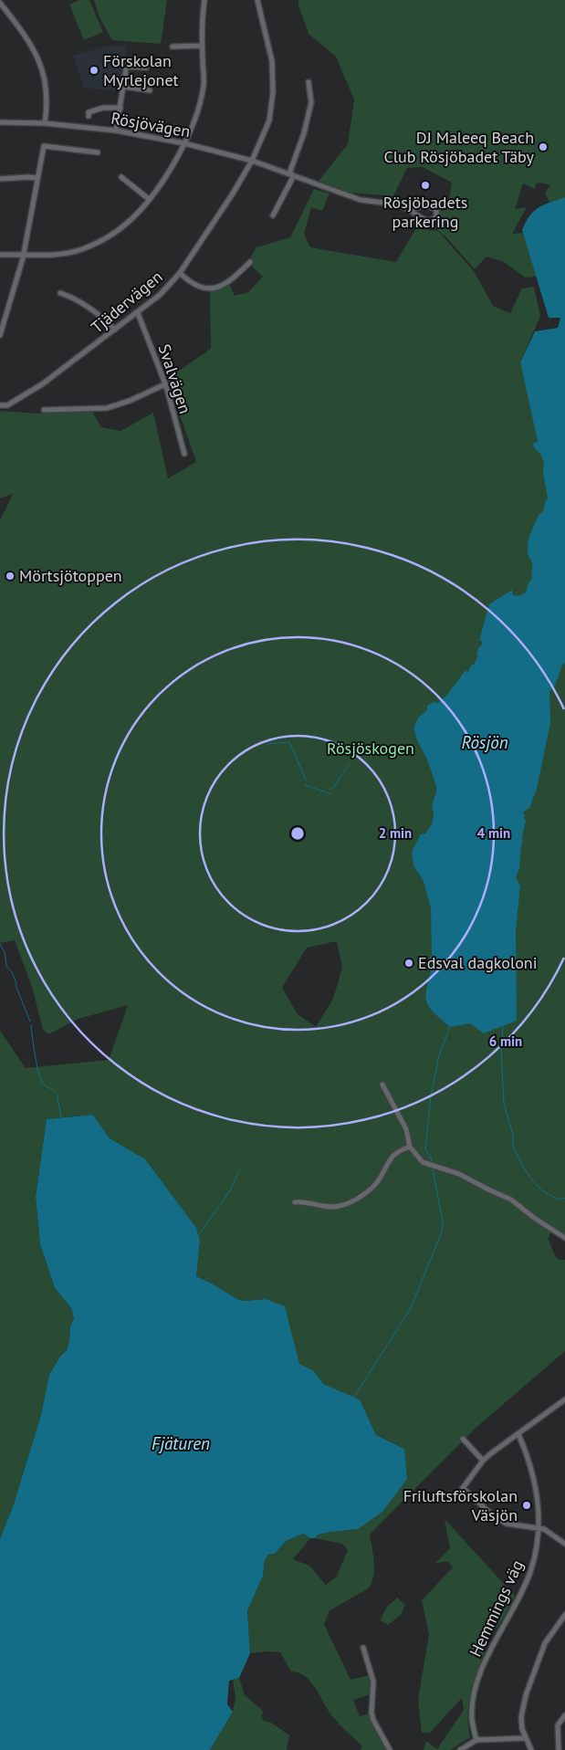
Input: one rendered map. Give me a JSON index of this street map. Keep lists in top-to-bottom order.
{
  "streets": {
    "street": [
      "Rösjövägen",
      "Tjädervägen",
      "Svalvägen",
      "Hemmings väg"
    ]
  },
  "crossings": [
    ["Rösjövägen", "Tjädervägen"],
    ["Tjädervägen", "Svalvägen"]
  ],
  "water": ["Rösjön", "Fjäturen"],
  "parks": ["Rösjöskogen"],
  "places": [
    "Förskolan Myrlejonet",
    "DJ Maleeq Beach Club Rösjöbadet Täby",
    "Rösjöbadets parkering",
    "Mörtsjötoppen",
    "Edsval dagkoloni",
    "Friluftsförskolan Väsjön"
  ],
  "rings": ["2 min", "4 min", "6 min"]
}
